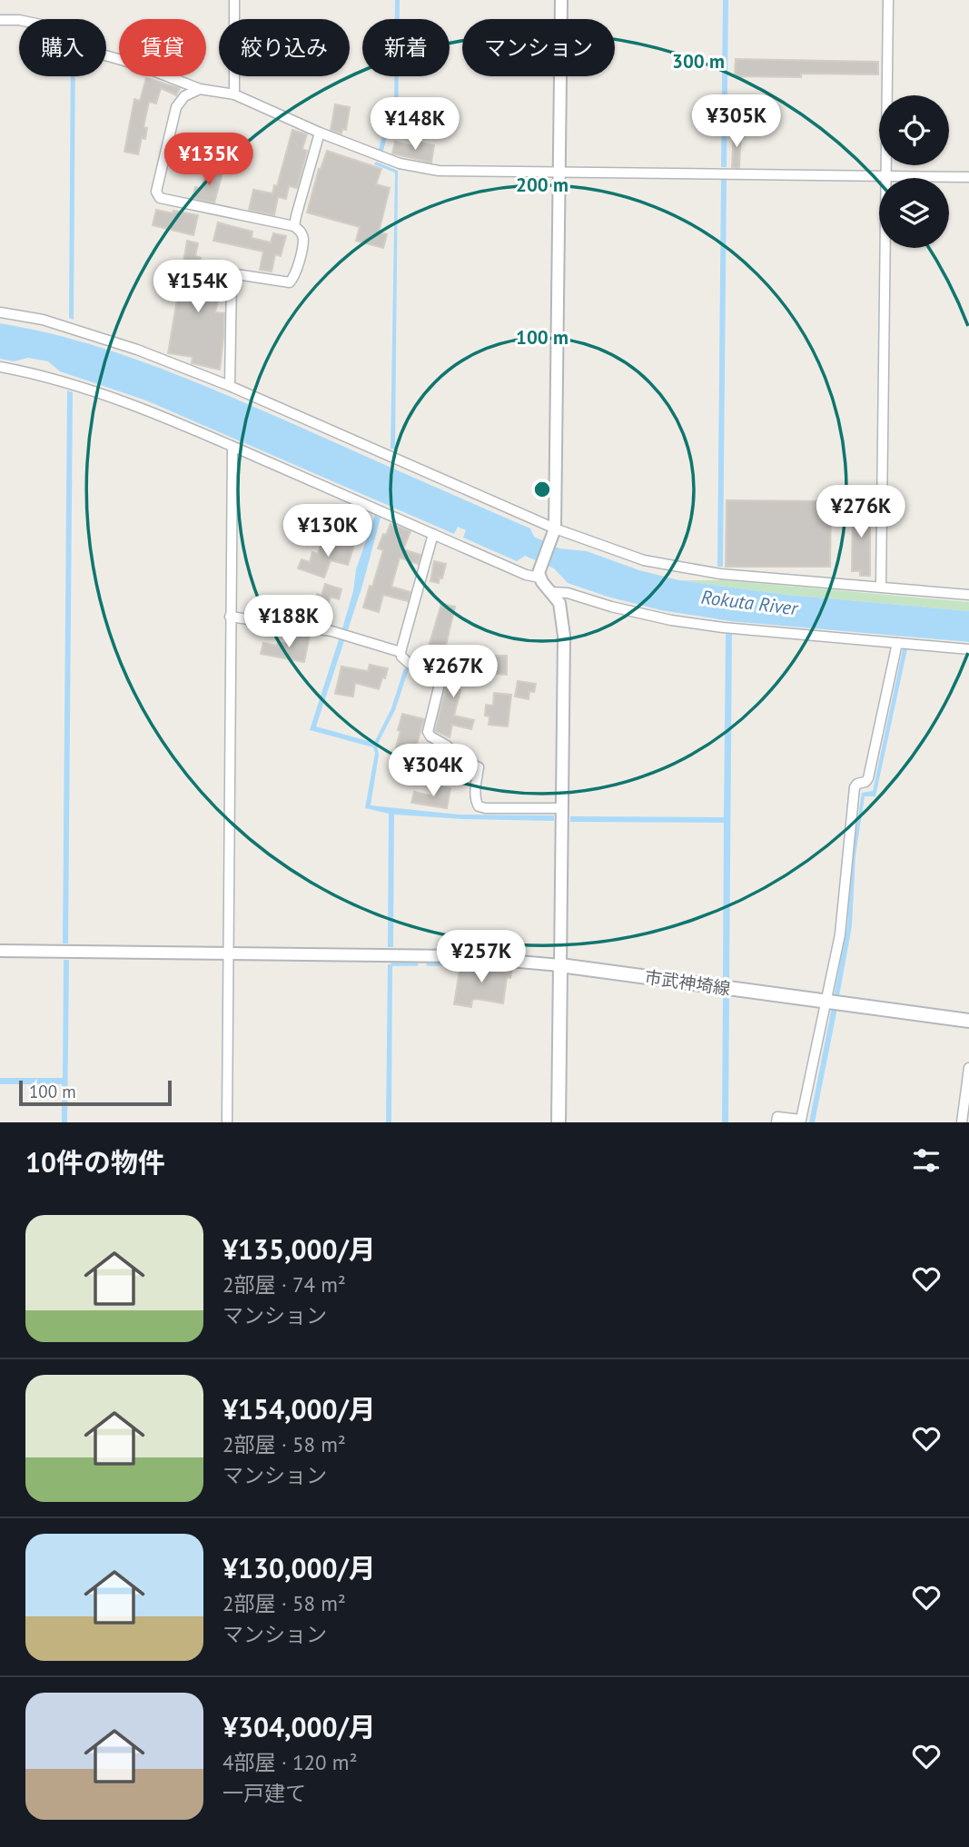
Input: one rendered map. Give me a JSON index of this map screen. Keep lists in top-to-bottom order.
{
  "streets": {
    "main road": ["市武神埼線"]
  },
  "water": ["Rokuta River"],
  "scale_bar": "100 m",
  "page": {
    "chip": [
      "購入",
      "賃貸",
      "絞り込み",
      "新着",
      "マンション"
    ],
    "price": [
      "¥305K",
      "¥148K",
      "¥135K",
      "¥154K",
      "¥276K",
      "¥130K",
      "¥188K",
      "¥267K",
      "¥304K",
      "¥257K"
    ],
    "scale": "100 m",
    "heading": "10件の物件",
    "list": [
      {
        "name": "¥135,000/月",
        "note": "2部屋 · 74 m² · マンション"
      },
      {
        "name": "¥154,000/月",
        "note": "2部屋 · 58 m² · マンション"
      },
      {
        "name": "¥130,000/月",
        "note": "2部屋 · 58 m² · マンション"
      },
      {
        "name": "¥304,000/月",
        "note": "4部屋 · 120 m² · 一戸建て"
      }
    ]
  },
  "rings": ["300 m", "200 m", "100 m"]
}
